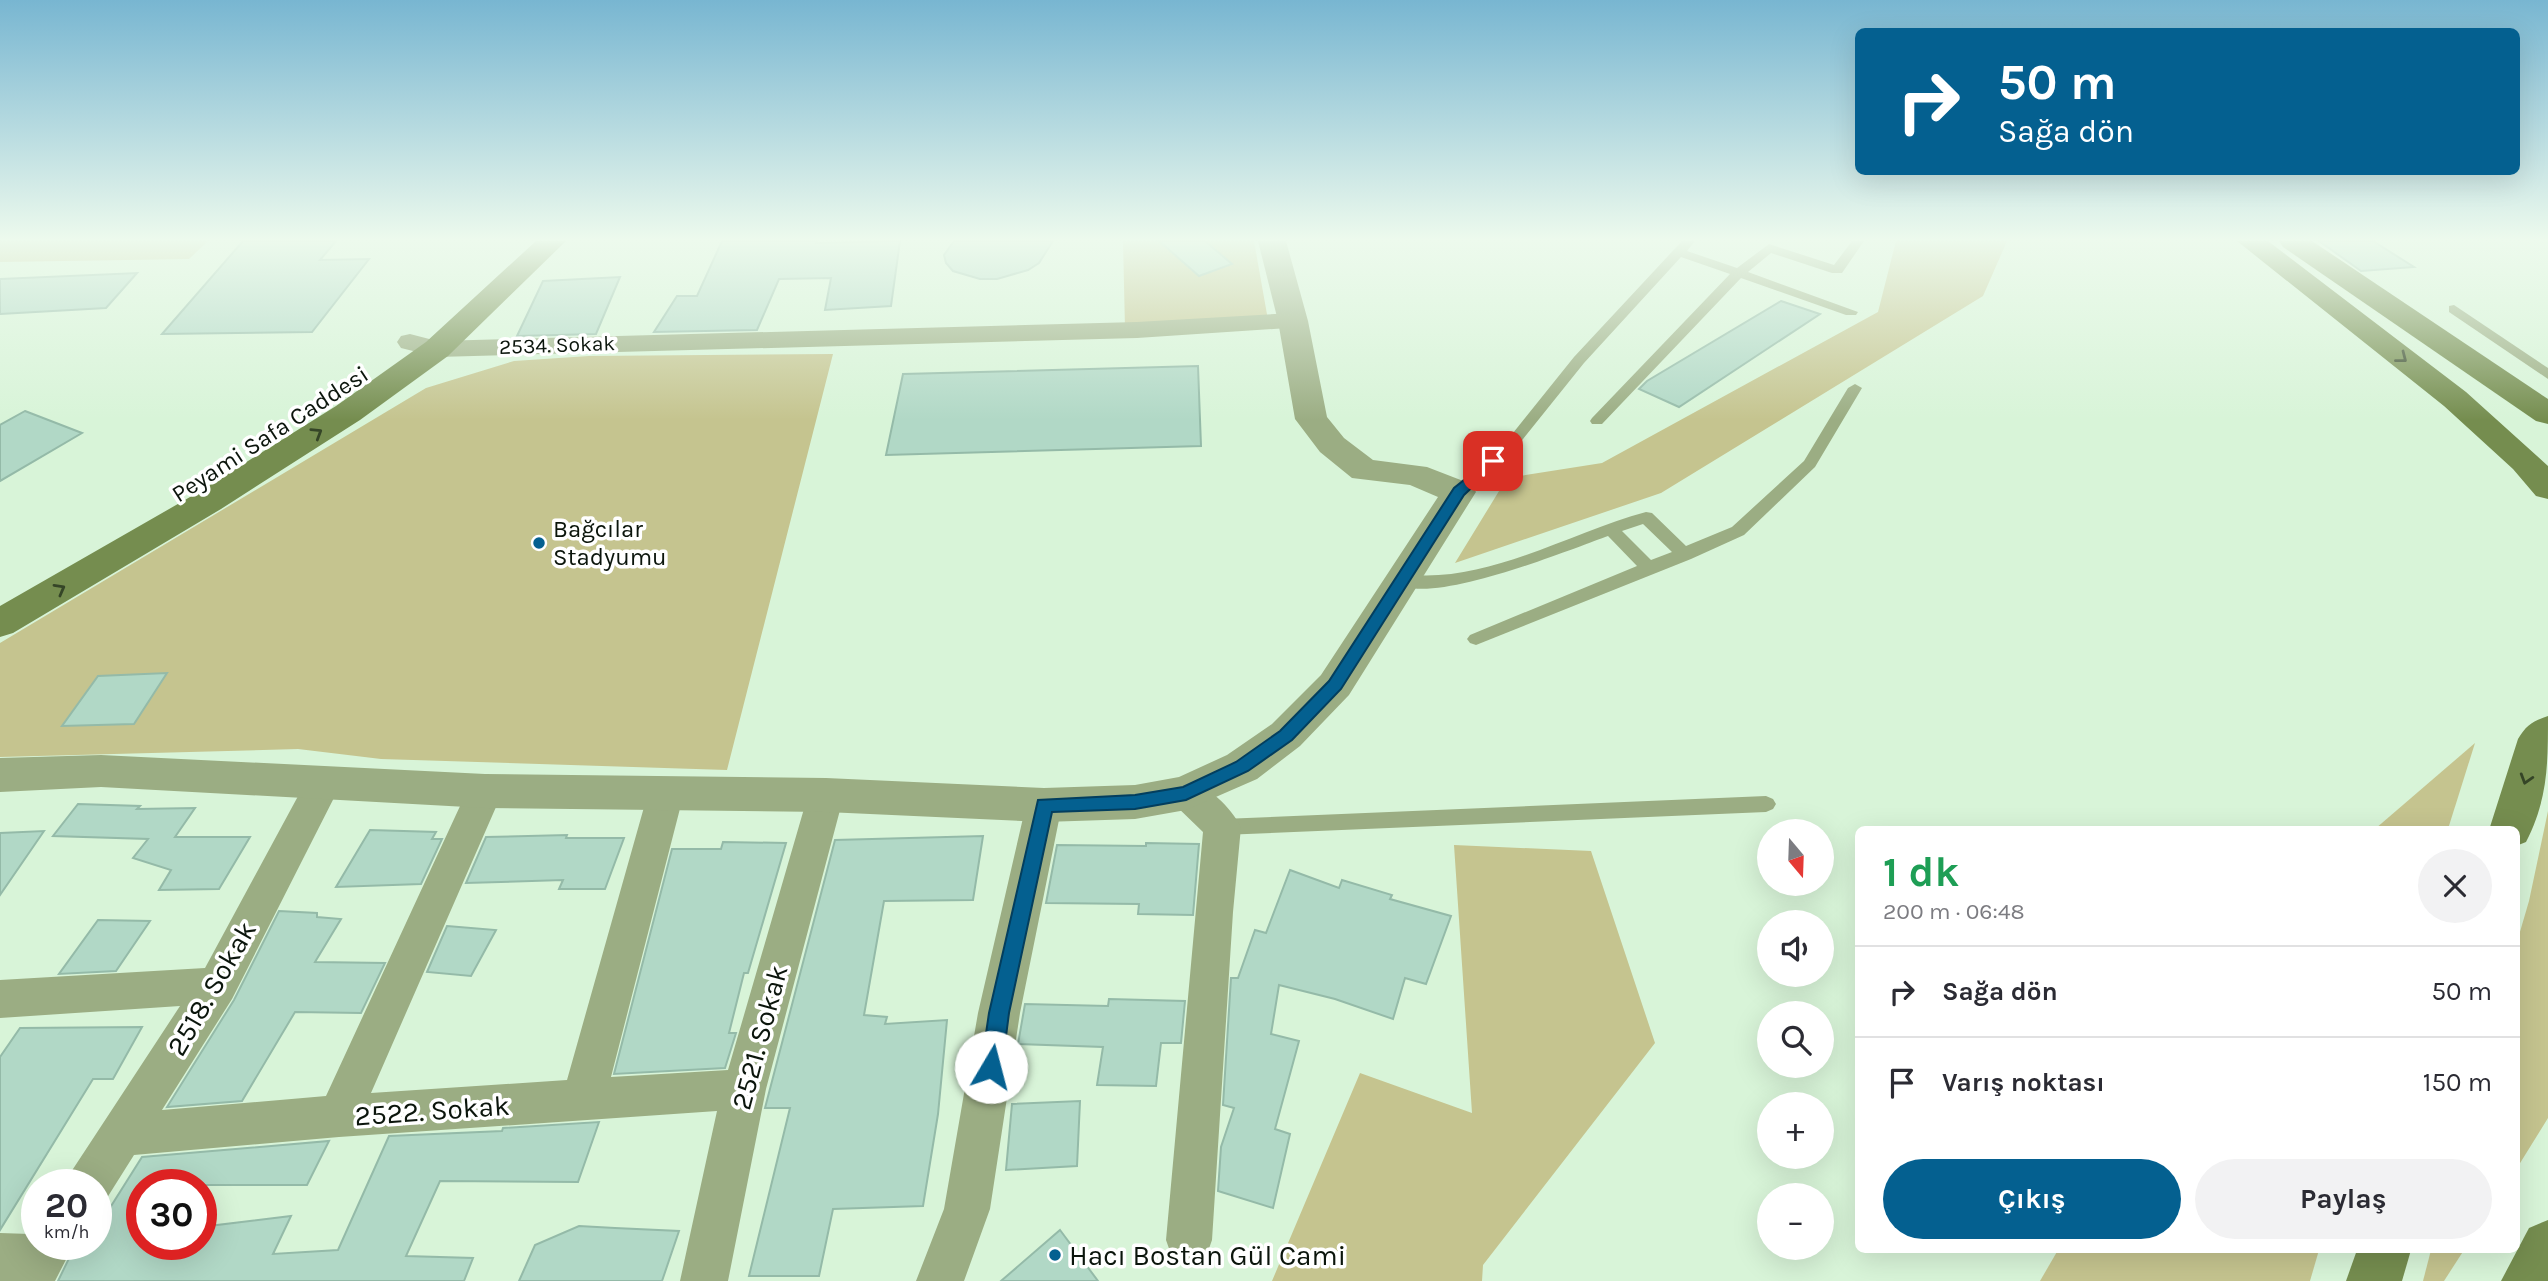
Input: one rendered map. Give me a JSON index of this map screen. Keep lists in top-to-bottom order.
{
  "streets": {
    "main road": ["Peyami Safa Caddesi"],
    "street": [
      "2534. Sokak",
      "2518. Sokak",
      "2521. Sokak",
      "2522. Sokak"
    ]
  },
  "crossings": [
    ["2534. Sokak", "Peyami Safa Caddesi"],
    ["2518. Sokak", "2522. Sokak"],
    ["2521. Sokak", "2522. Sokak"]
  ],
  "places": ["Bağcılar Stadyumu", "Hacı Bostan Gül Cami"],
  "north": "bottom",
  "page": {
    "turn": ["50 m", "Sağa dön"],
    "map_buttons": ["+", "−"],
    "heading": ["1 dk", "200 m · 06:48"],
    "list": [
      {
        "name": "Sağa dön",
        "value": "50 m"
      },
      {
        "name": "Varış noktası",
        "value": "150 m"
      }
    ],
    "buttons": ["Çıkış", "Paylaş"],
    "speed": "20 km/h",
    "limit": "30"
  }
}
